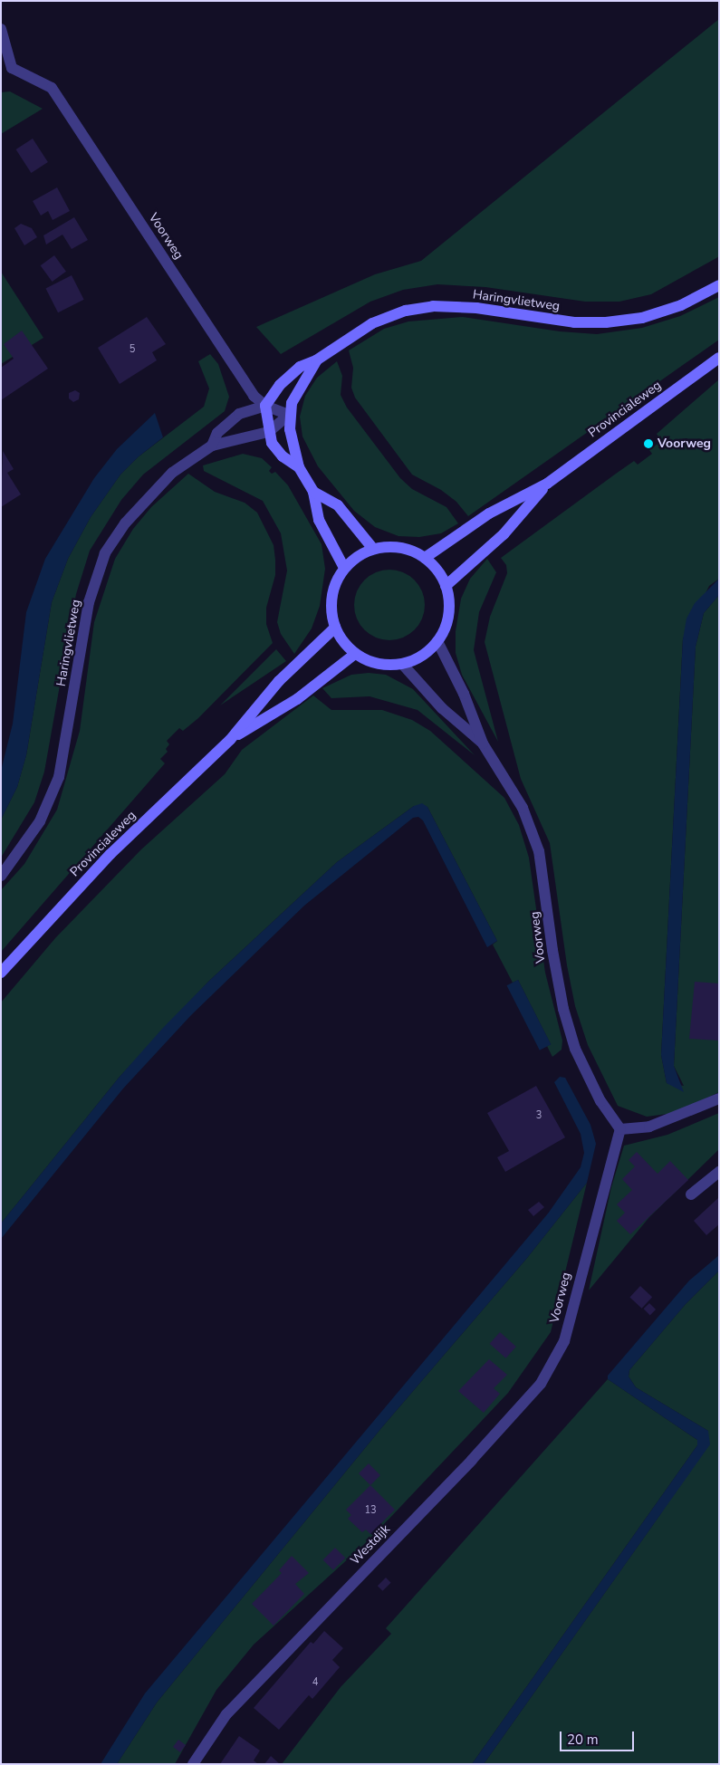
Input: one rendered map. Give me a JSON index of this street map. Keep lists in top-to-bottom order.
{
  "streets": {
    "main road": ["Haringvlietweg", "Provincialeweg"],
    "street": ["Voorweg", "Westdijk"]
  },
  "crossings": [
    ["Voorweg", "Haringvlietweg"],
    ["Voorweg", "Provincialeweg"],
    ["Voorweg", "Westdijk"]
  ],
  "places": ["Voorweg"],
  "house_numbers": [
    "5",
    "3",
    "13",
    "4"
  ],
  "scale_bar": "20 m"
}
